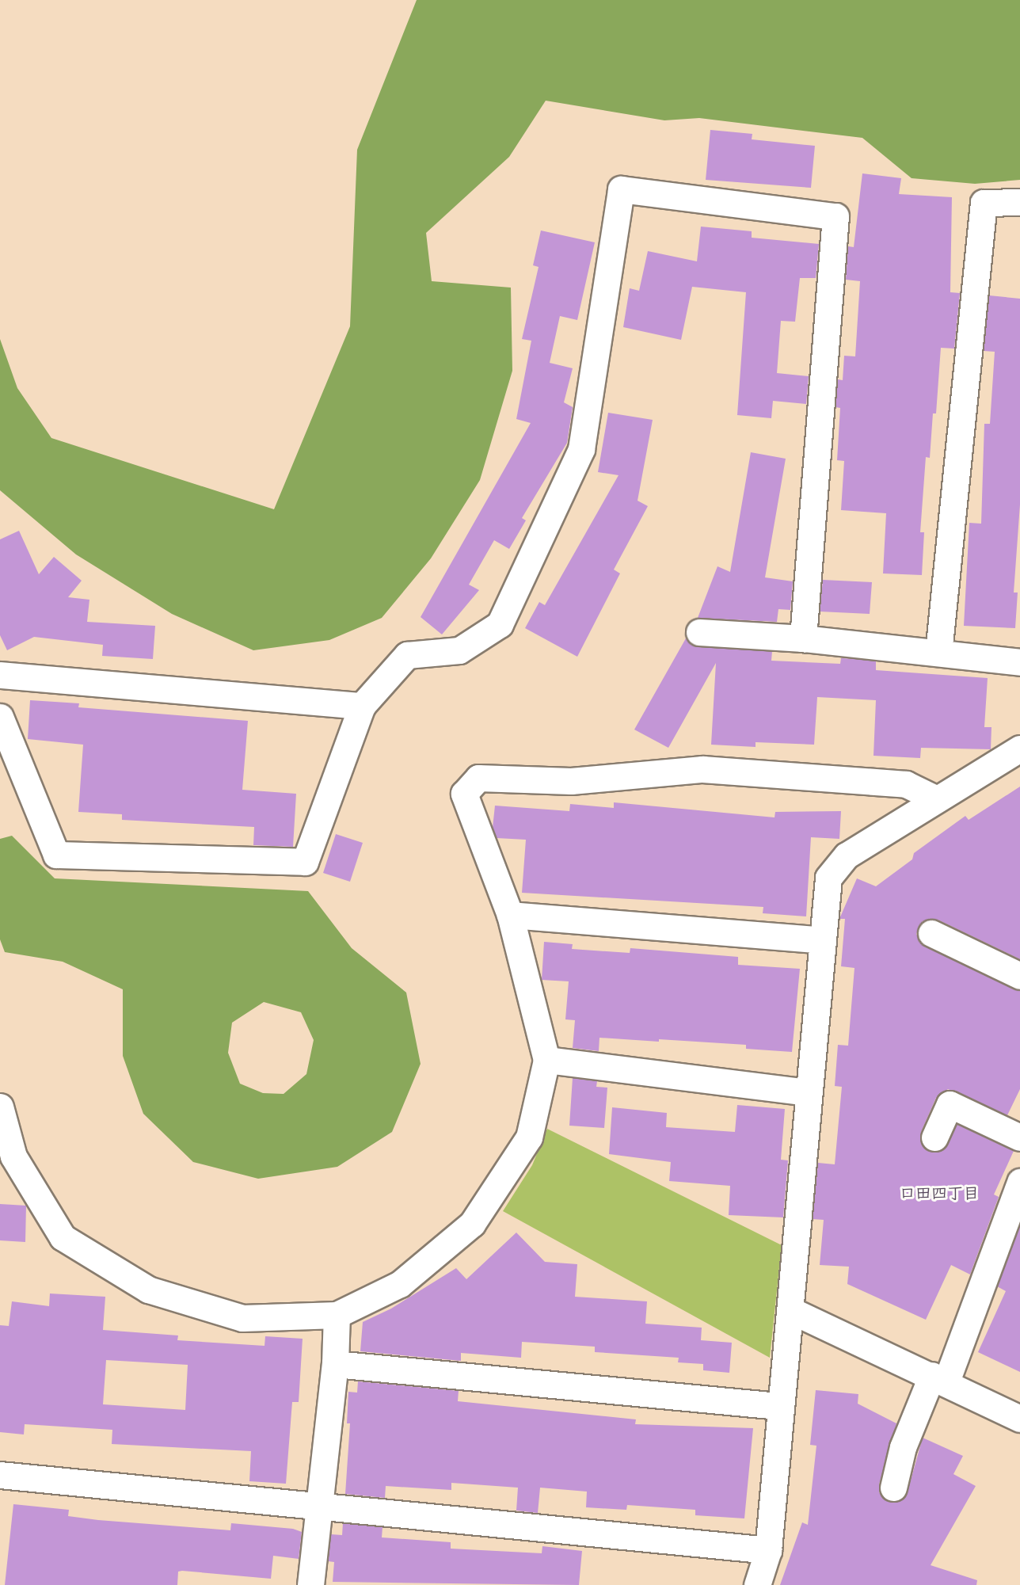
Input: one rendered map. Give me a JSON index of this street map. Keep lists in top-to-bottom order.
{
  "districts": ["口田四丁目"]
}
